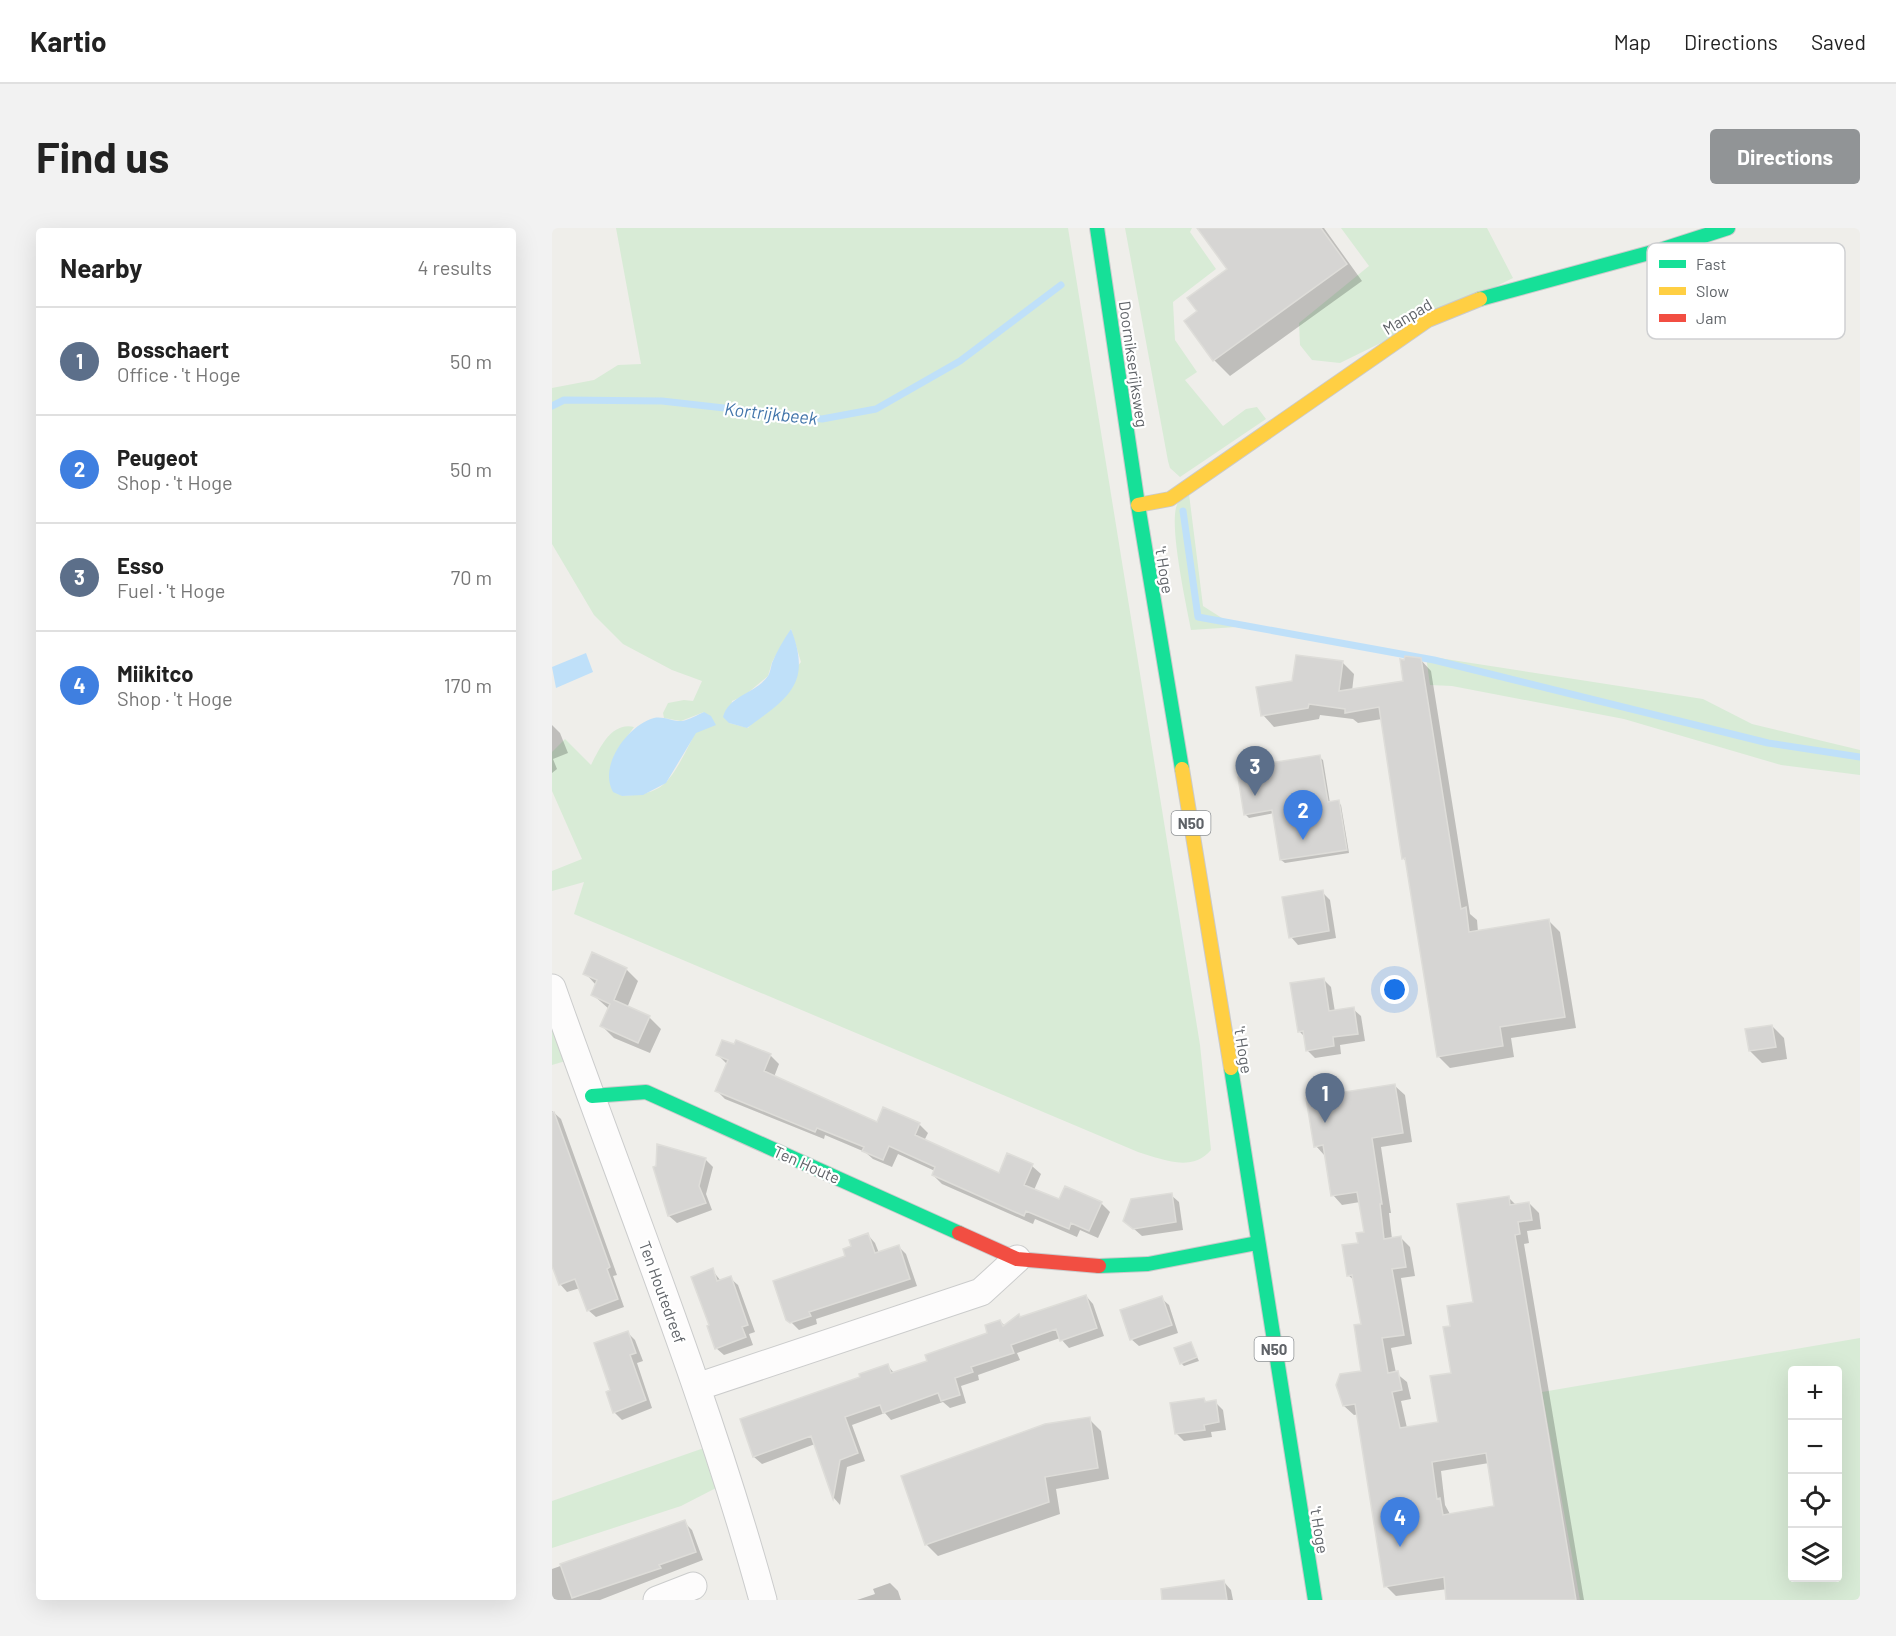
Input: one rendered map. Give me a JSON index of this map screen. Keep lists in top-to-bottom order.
{
  "streets": {
    "main road": [
      "Manpad",
      "Doornikserijksweg",
      "'t Hoge",
      "N50",
      "Ten Houte"
    ],
    "street": ["Ten Houtedreef"]
  },
  "crossings": [
    ["Manpad", "Doornikserijksweg"],
    ["Manpad", "'t Hoge"],
    ["Doornikserijksweg", "'t Hoge"],
    ["'t Hoge", "Ten Houte"],
    ["Ten Houte", "Ten Houtedreef"]
  ],
  "water": ["Kortrijkbeek"],
  "legend": ["Fast", "Slow", "Jam"],
  "page": {
    "header": "Kartio",
    "nav": ["Map", "Directions", "Saved"],
    "buttons": "Directions",
    "title": "Find us",
    "heading": ["Nearby", "4 results"],
    "list": [
      {
        "mark": "1",
        "name": "Bosschaert",
        "note": "Office · 't Hoge",
        "value": "50 m"
      },
      {
        "mark": "2",
        "name": "Peugeot",
        "note": "Shop · 't Hoge",
        "value": "50 m"
      },
      {
        "mark": "3",
        "name": "Esso",
        "note": "Fuel · 't Hoge",
        "value": "70 m"
      },
      {
        "mark": "4",
        "name": "Miikitco",
        "note": "Shop · 't Hoge",
        "value": "170 m"
      }
    ],
    "pins": [
      "3",
      "2",
      "1",
      "4"
    ],
    "map_buttons": ["+", "−"]
  }
}
